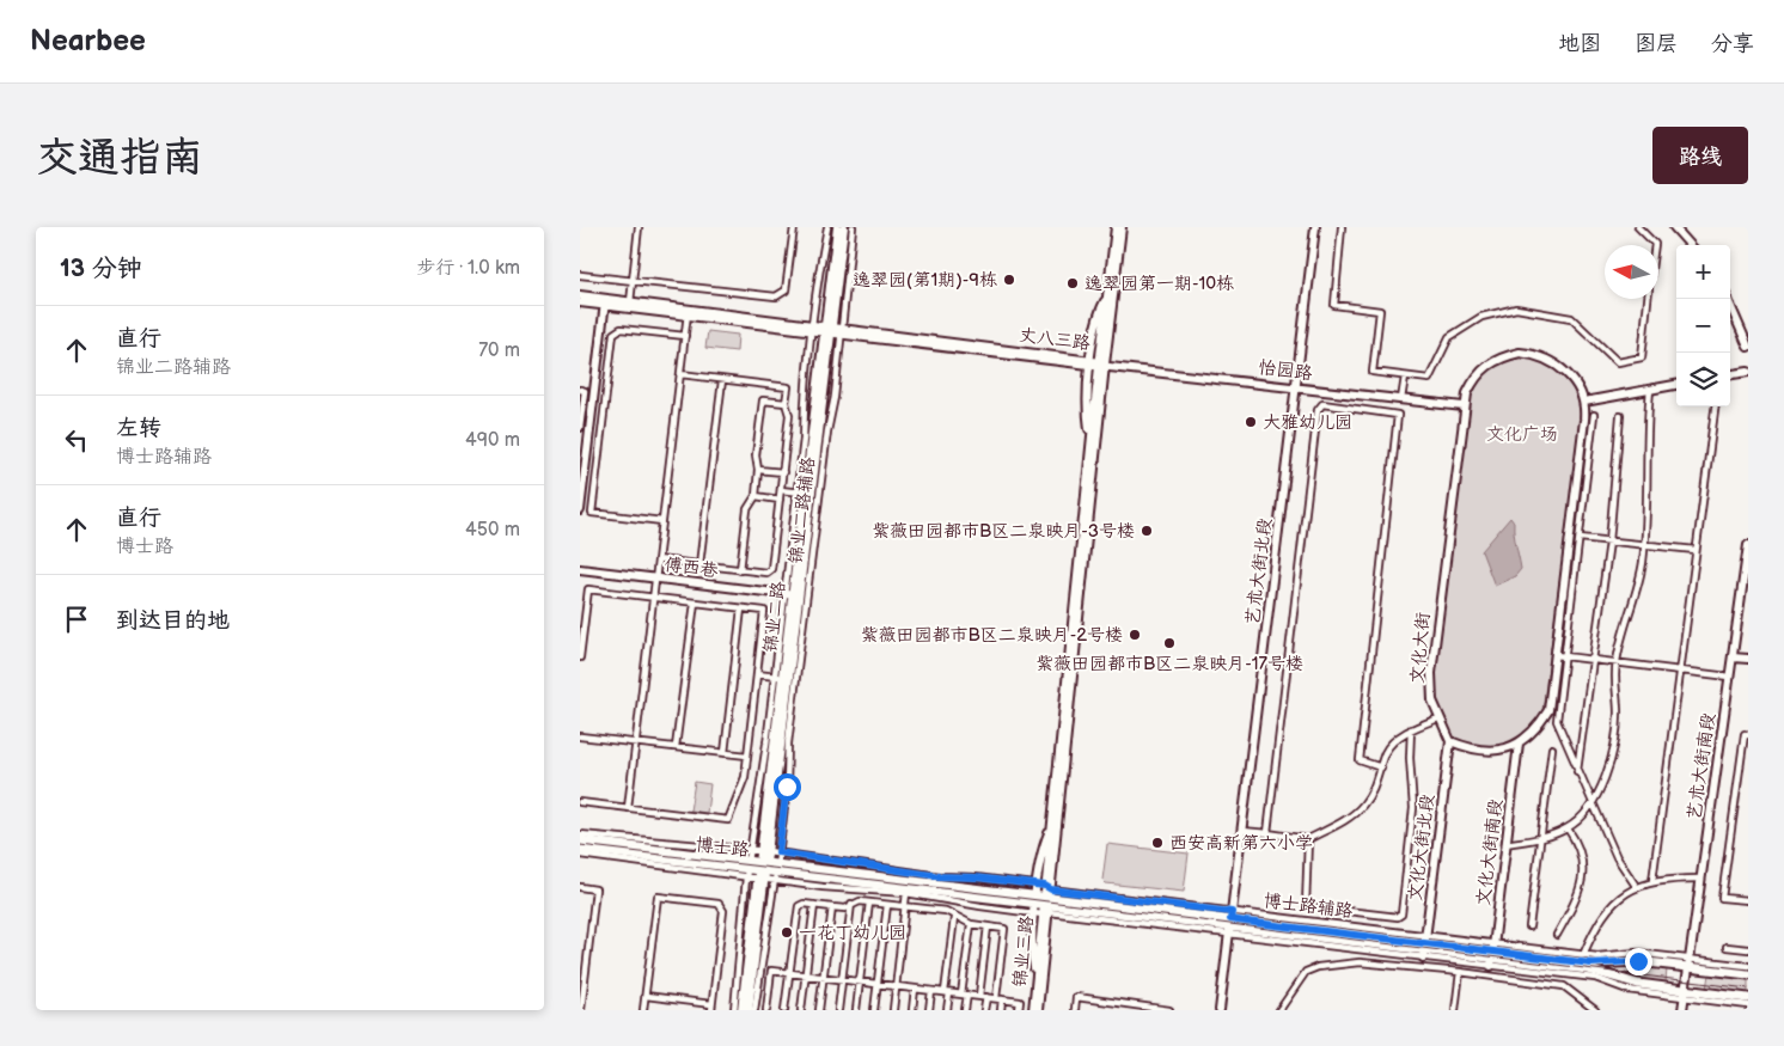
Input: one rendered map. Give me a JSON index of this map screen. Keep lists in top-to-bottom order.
{
  "streets": {
    "main road": ["博士路"],
    "street": [
      "丈八三路",
      "怡园路",
      "锦业二路辅路",
      "傅西巷",
      "艺术大街北段",
      "锦业二路",
      "文化大街",
      "艺术大街南段",
      "文化大街北段",
      "文化大街南段",
      "博士路辅路",
      "锦业三路"
    ]
  },
  "crossings": [
    ["丈八三路", "怡园路"],
    ["丈八三路", "锦业二路辅路"],
    ["丈八三路", "锦业二路"],
    ["怡园路", "艺术大街北段"],
    ["怡园路", "文化大街"],
    ["锦业二路辅路", "锦业二路"],
    ["锦业二路辅路", "博士路"],
    ["锦业二路辅路", "博士路辅路"],
    ["傅西巷", "锦业二路"],
    ["艺术大街北段", "博士路"],
    ["艺术大街北段", "博士路辅路"],
    ["锦业二路", "博士路"],
    ["锦业二路", "博士路辅路"],
    ["文化大街", "文化大街北段"],
    ["艺术大街南段", "博士路"],
    ["艺术大街南段", "博士路辅路"],
    ["博士路", "文化大街北段"],
    ["博士路", "文化大街南段"],
    ["博士路", "博士路辅路"],
    ["博士路", "锦业三路"],
    ["文化大街北段", "博士路辅路"],
    ["文化大街南段", "博士路辅路"],
    ["博士路辅路", "锦业三路"]
  ],
  "parks": ["文化广场"],
  "places": [
    "逸翠园(第1期)-9栋",
    "逸翠园第一期-10栋",
    "大雅幼儿园",
    "紫薇田园都市B区二泉映月-3号楼",
    "紫薇田园都市B区二泉映月-2号楼",
    "紫薇田园都市B区二泉映月-17号楼",
    "西安高新第六小学",
    "一花丁幼儿园"
  ],
  "north": "left",
  "page": {
    "header": "Nearbee",
    "nav": ["地图", "图层", "分享"],
    "buttons": "路线",
    "title": "交通指南",
    "heading": ["13 分钟", "步行 · 1.0 km"],
    "map_buttons": ["+", "−"],
    "list": [
      ["直行", "锦业二路辅路", "70 m"],
      ["左转", "博士路辅路", "490 m"],
      ["直行", "博士路", "450 m"],
      "到达目的地"
    ]
  }
}
